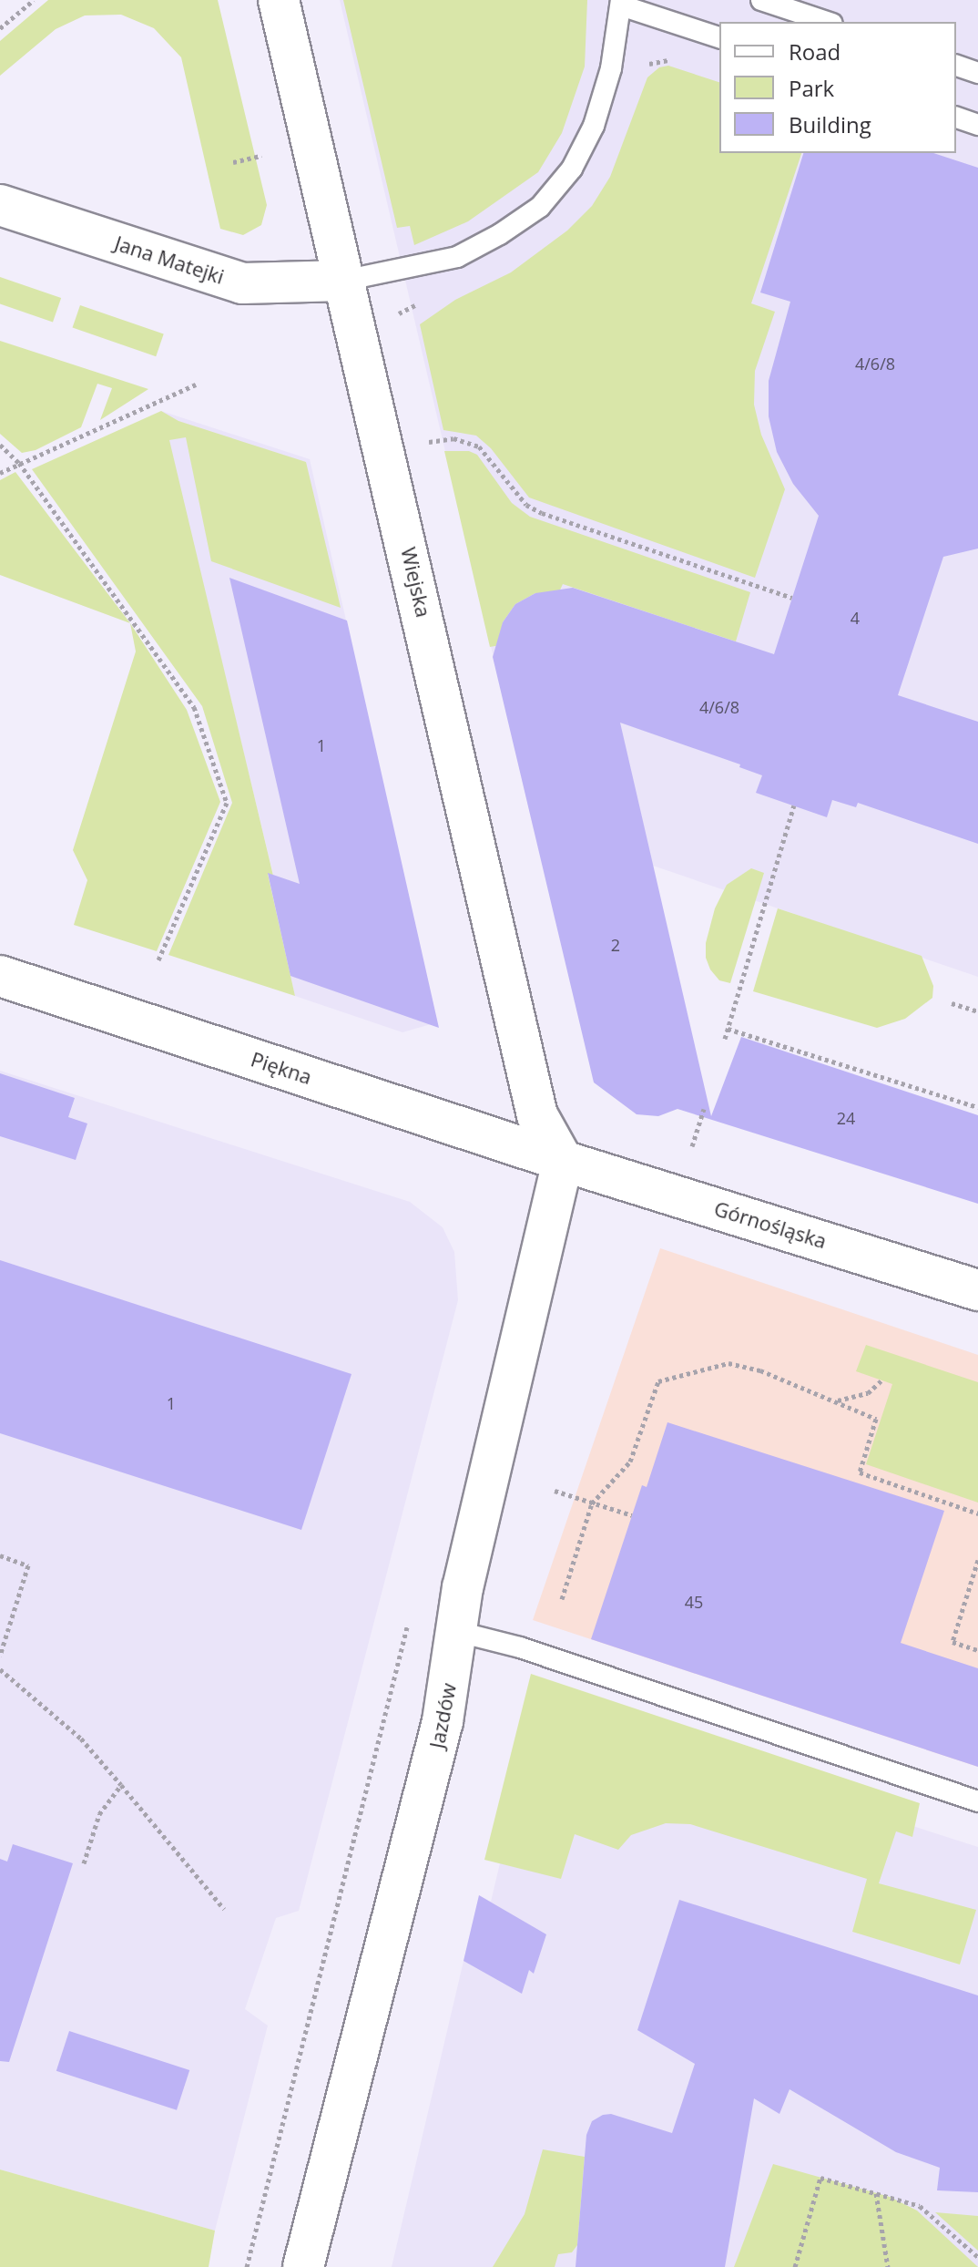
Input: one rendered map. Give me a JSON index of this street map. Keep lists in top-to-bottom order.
{
  "streets": {
    "street": [
      "Jana Matejki",
      "Wiejska",
      "Piękna",
      "Górnośląska",
      "Jazdów"
    ]
  },
  "crossings": [
    ["Jana Matejki", "Wiejska"],
    ["Wiejska", "Piękna"],
    ["Wiejska", "Górnośląska"],
    ["Wiejska", "Jazdów"],
    ["Piękna", "Górnośląska"],
    ["Piękna", "Jazdów"],
    ["Górnośląska", "Jazdów"]
  ],
  "house_numbers": [
    "4/6/8",
    "4",
    "4/6/8",
    "1",
    "2",
    "24",
    "1",
    "45"
  ],
  "legend": ["Road", "Park", "Building"]
}
